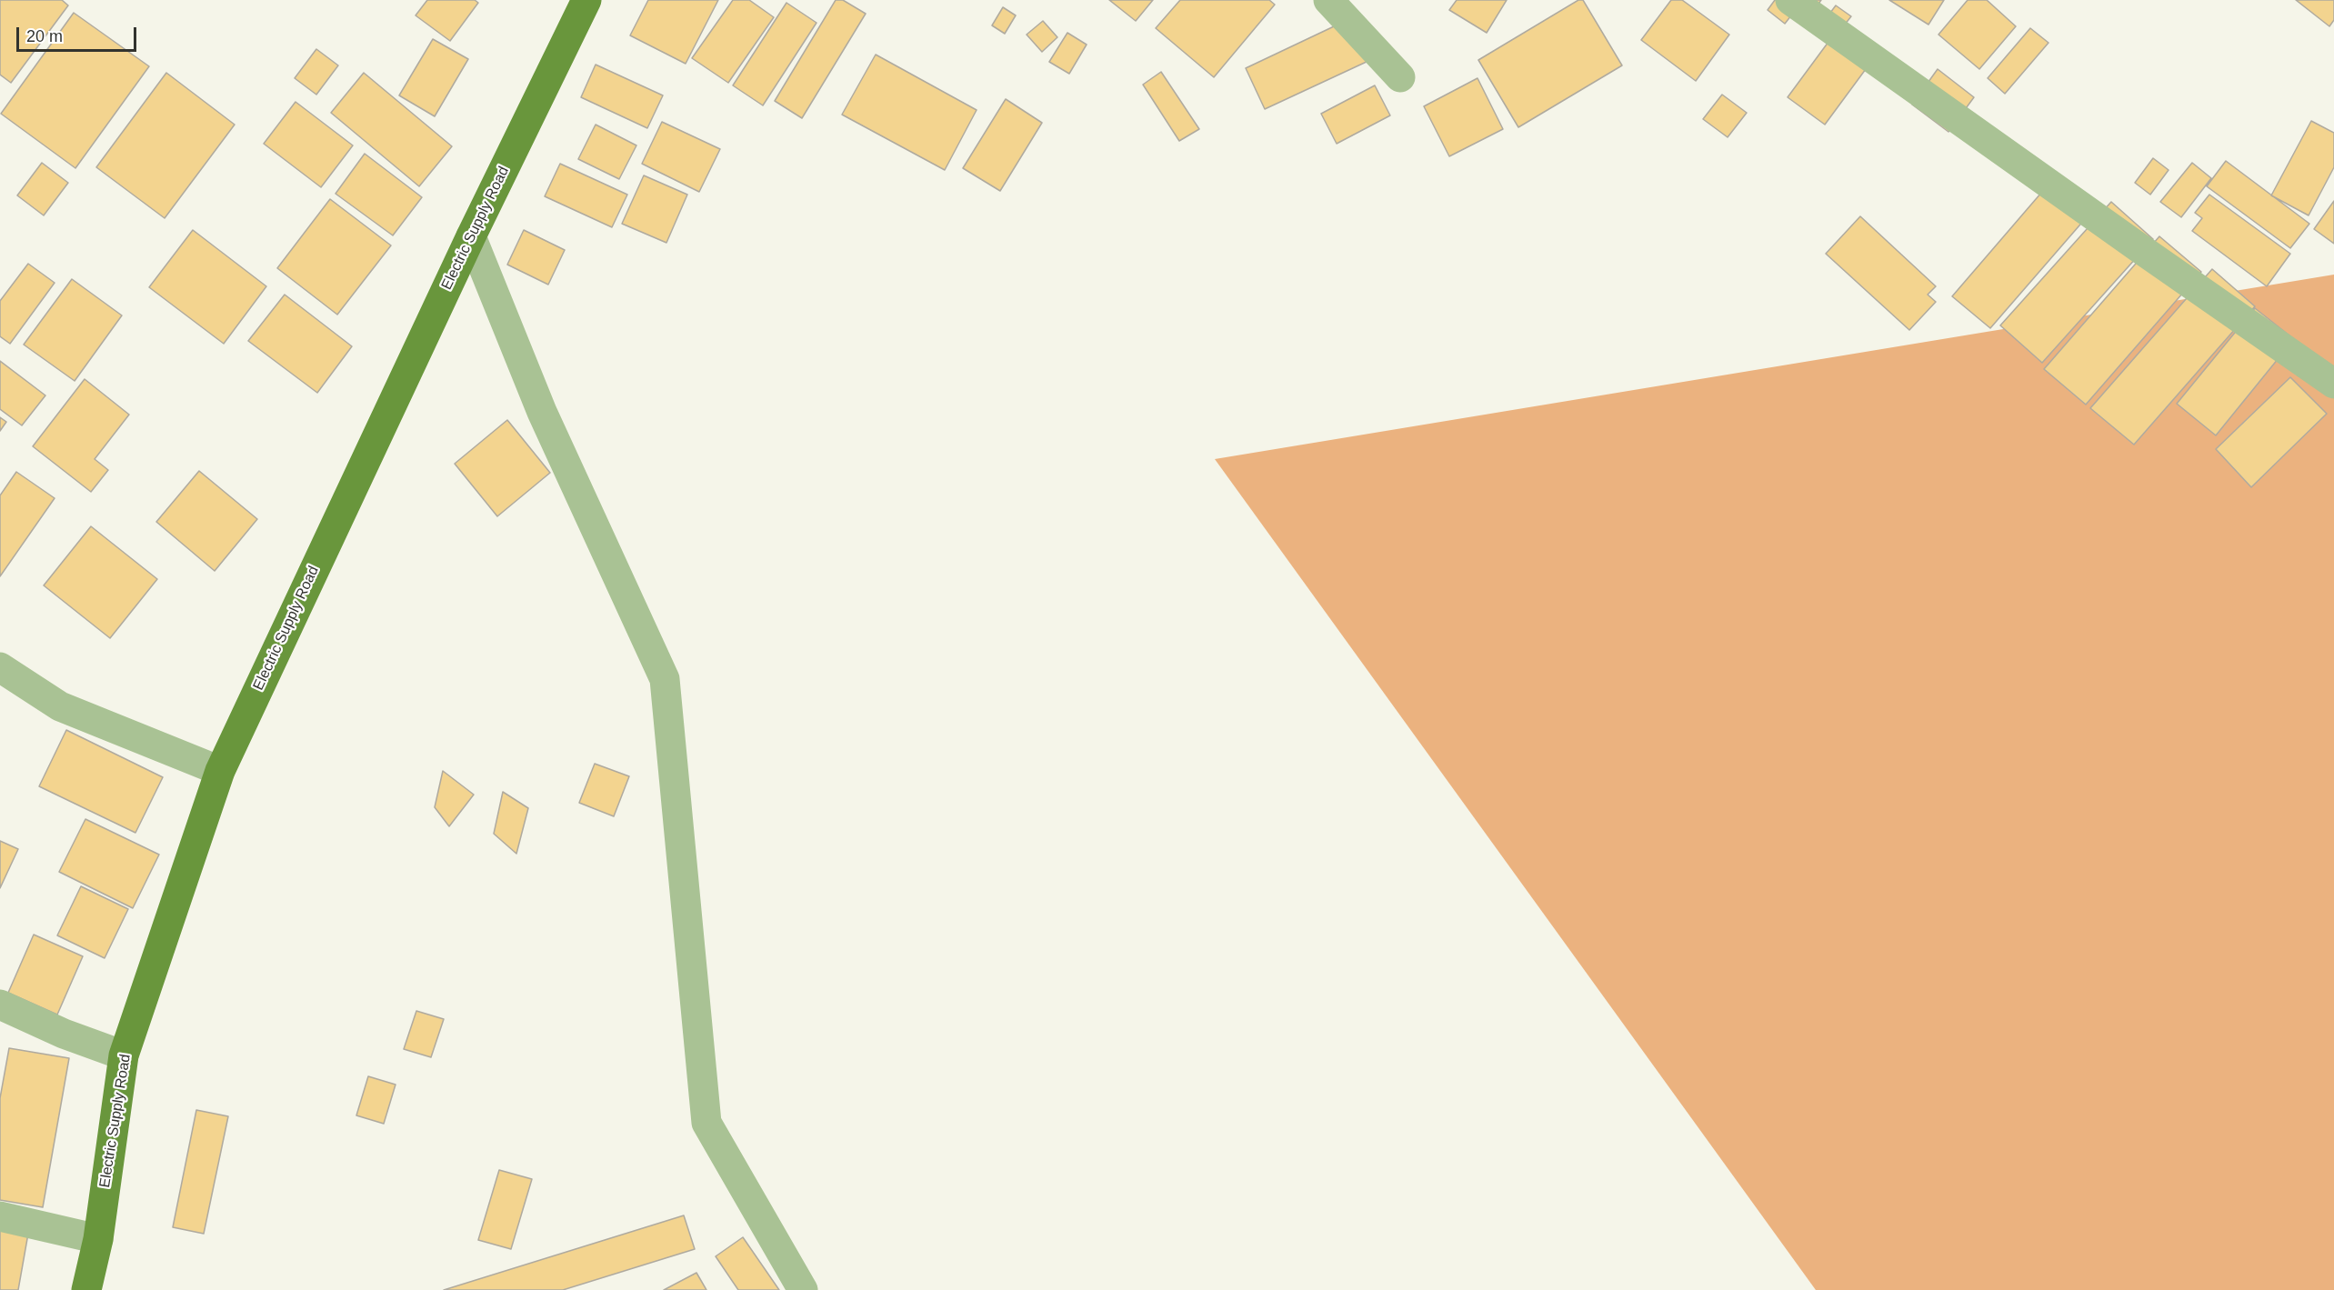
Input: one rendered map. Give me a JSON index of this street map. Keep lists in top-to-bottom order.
{
  "streets": {
    "main road": ["Electric Supply Road"]
  },
  "scale_bar": "20 m"
}
